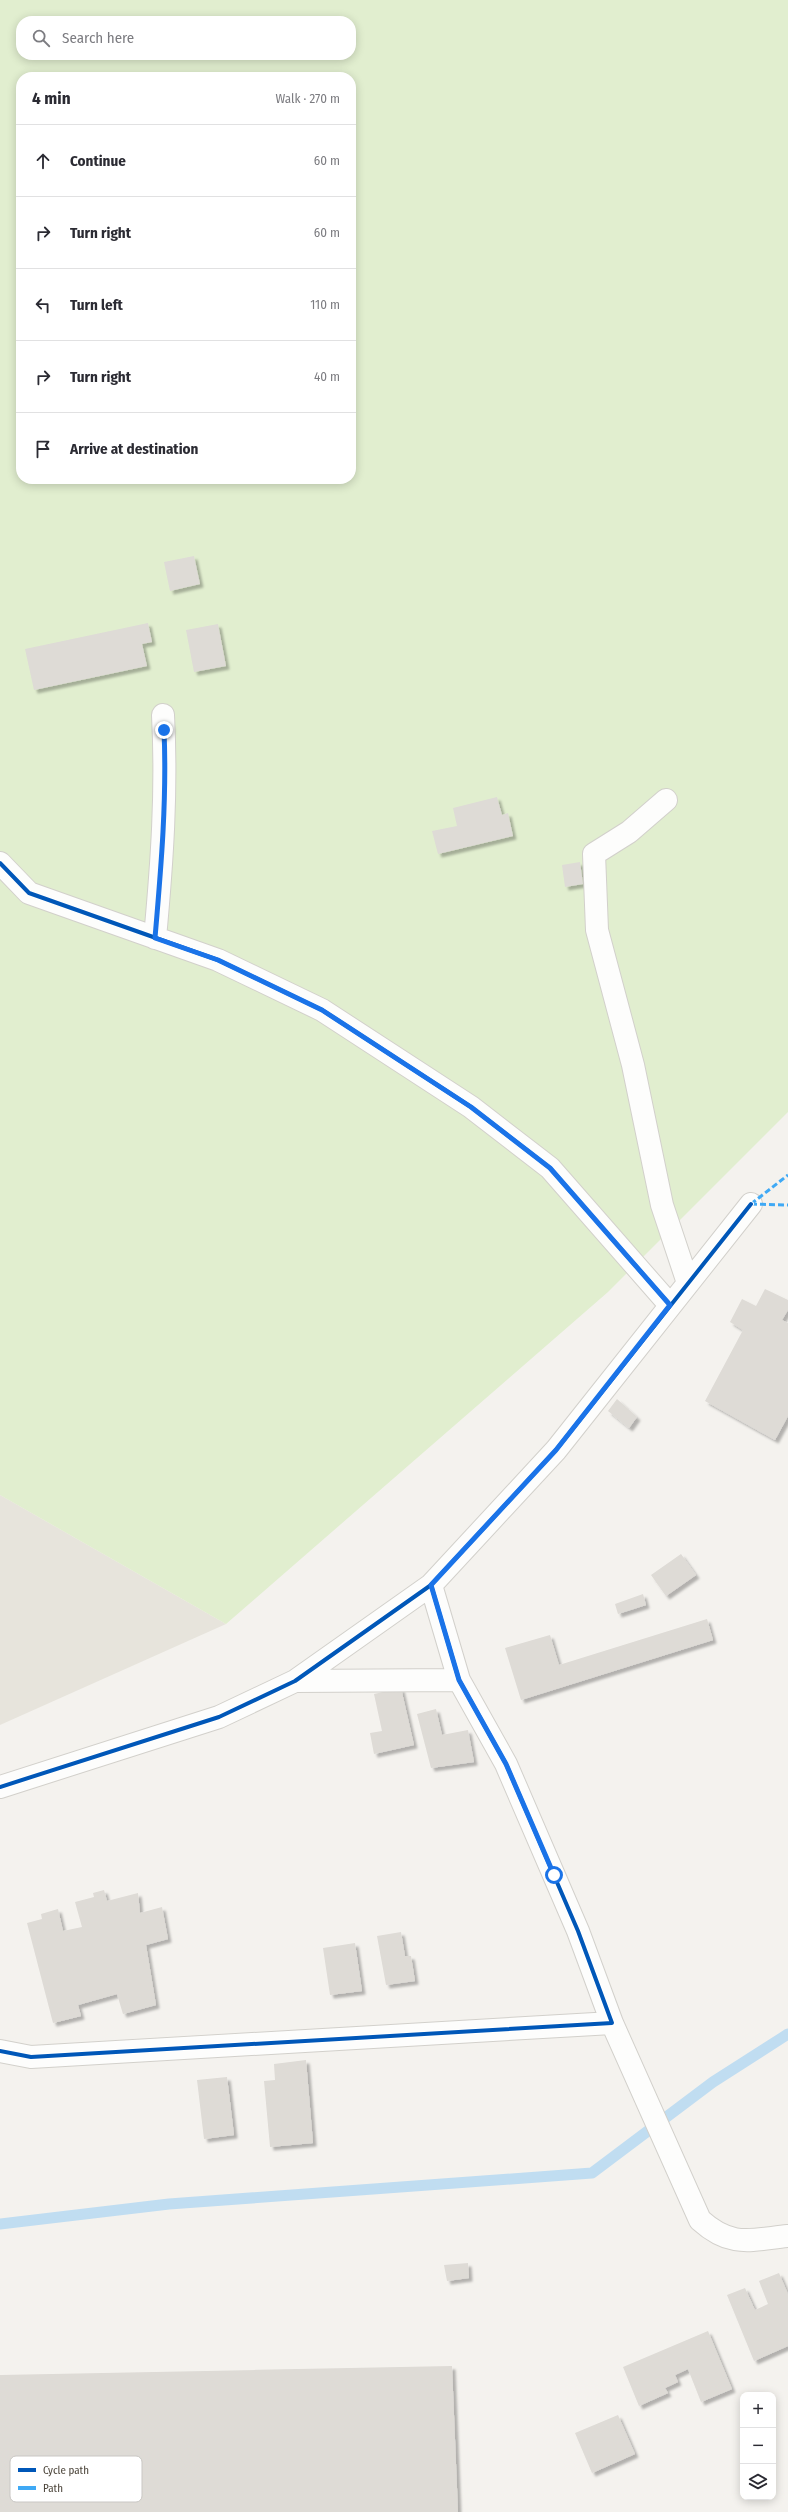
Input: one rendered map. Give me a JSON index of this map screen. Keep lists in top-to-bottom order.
{
  "legend": ["Cycle path", "Path"],
  "page": {
    "search": "Search here",
    "heading": ["4 min", "Walk · 270 m"],
    "list": [
      ["Continue", "60 m"],
      ["Turn right", "60 m"],
      ["Turn left", "110 m"],
      ["Turn right", "40 m"],
      "Arrive at destination"
    ],
    "map_buttons": ["+", "−"]
  }
}
